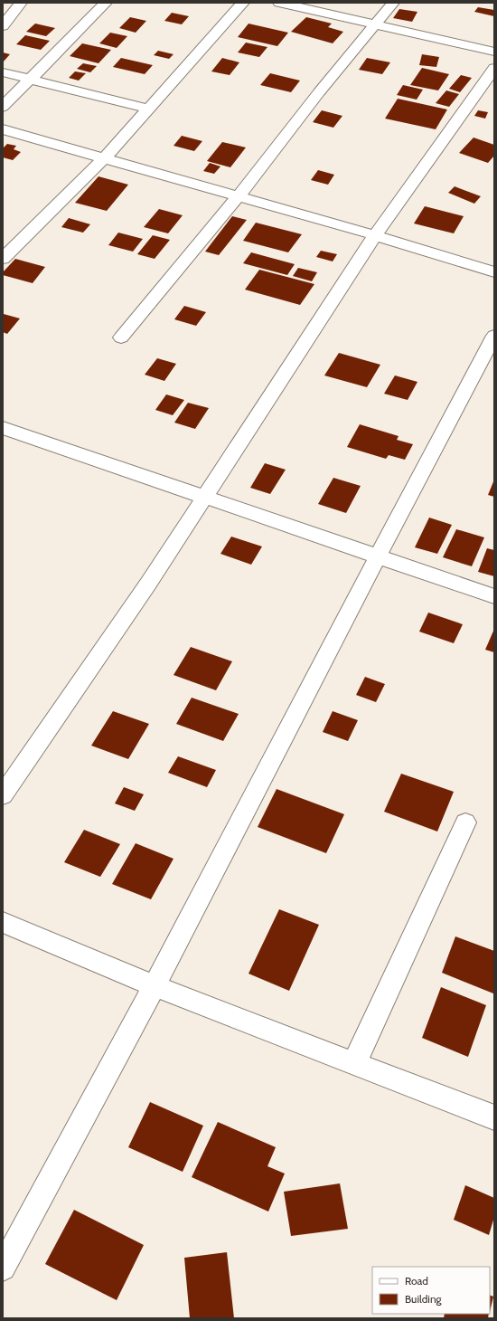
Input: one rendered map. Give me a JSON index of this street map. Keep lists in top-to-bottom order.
{
  "legend": ["Road", "Building"]
}
